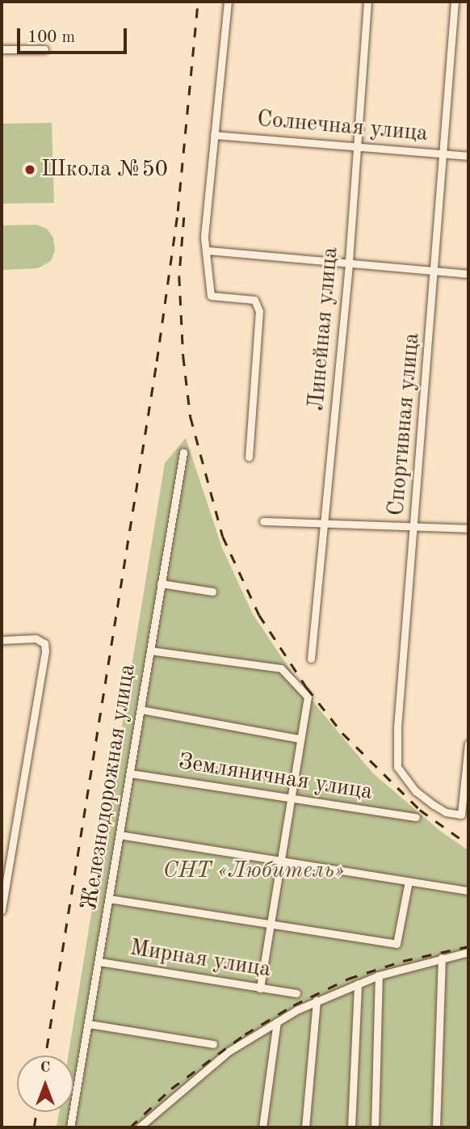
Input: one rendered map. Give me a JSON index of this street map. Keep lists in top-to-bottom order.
{
  "streets": {
    "street": [
      "Солнечная улица",
      "Линейная улица",
      "Спортивная улица",
      "Земляничная улица",
      "Железнодорожная улица",
      "Мирная улица"
    ]
  },
  "crossings": [
    ["Солнечная улица", "Линейная улица"],
    ["Солнечная улица", "Спортивная улица"],
    ["Земляничная улица", "Железнодорожная улица"],
    ["Железнодорожная улица", "Мирная улица"]
  ],
  "parks": ["СНТ «Любитель»"],
  "places": ["Школа №50"],
  "scale_bar": "100 m",
  "north": "top"
}
